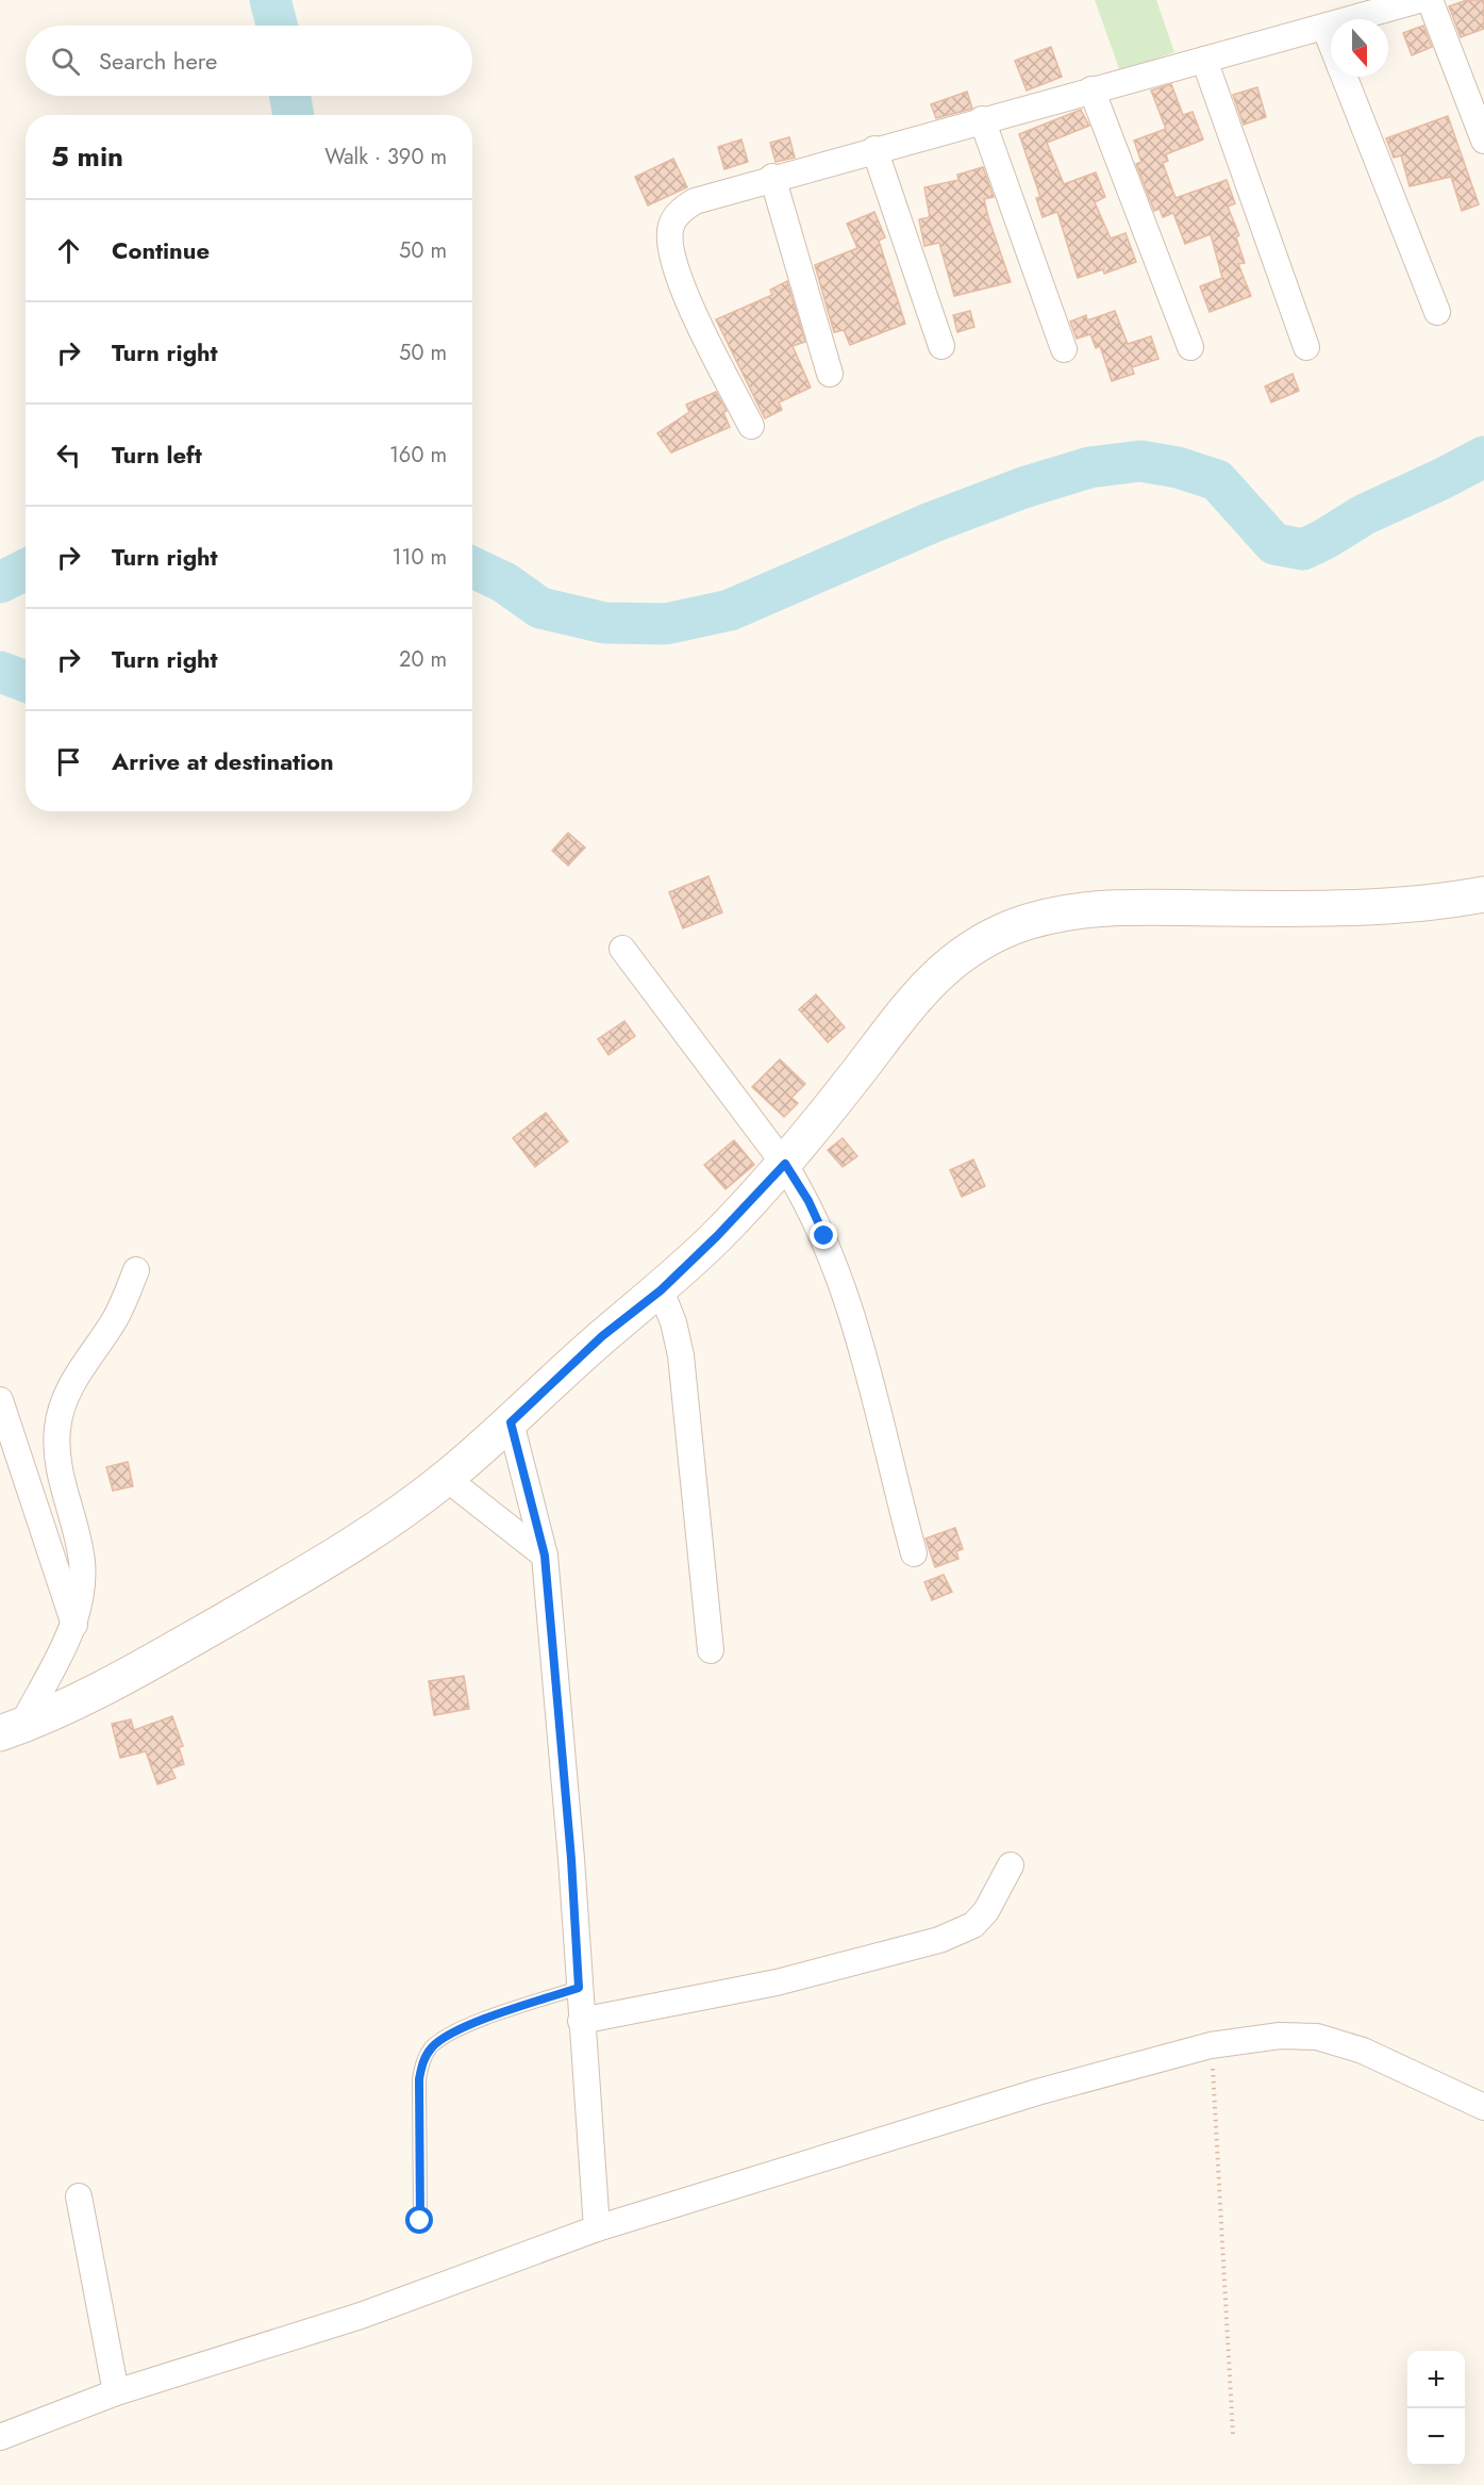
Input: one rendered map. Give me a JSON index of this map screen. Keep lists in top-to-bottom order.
{
  "north": "bottom",
  "page": {
    "search": "Search here",
    "heading": ["5 min", "Walk · 390 m"],
    "list": [
      ["Continue", "50 m"],
      ["Turn right", "50 m"],
      ["Turn left", "160 m"],
      ["Turn right", "110 m"],
      ["Turn right", "20 m"],
      "Arrive at destination"
    ],
    "map_buttons": ["+", "−"]
  }
}
